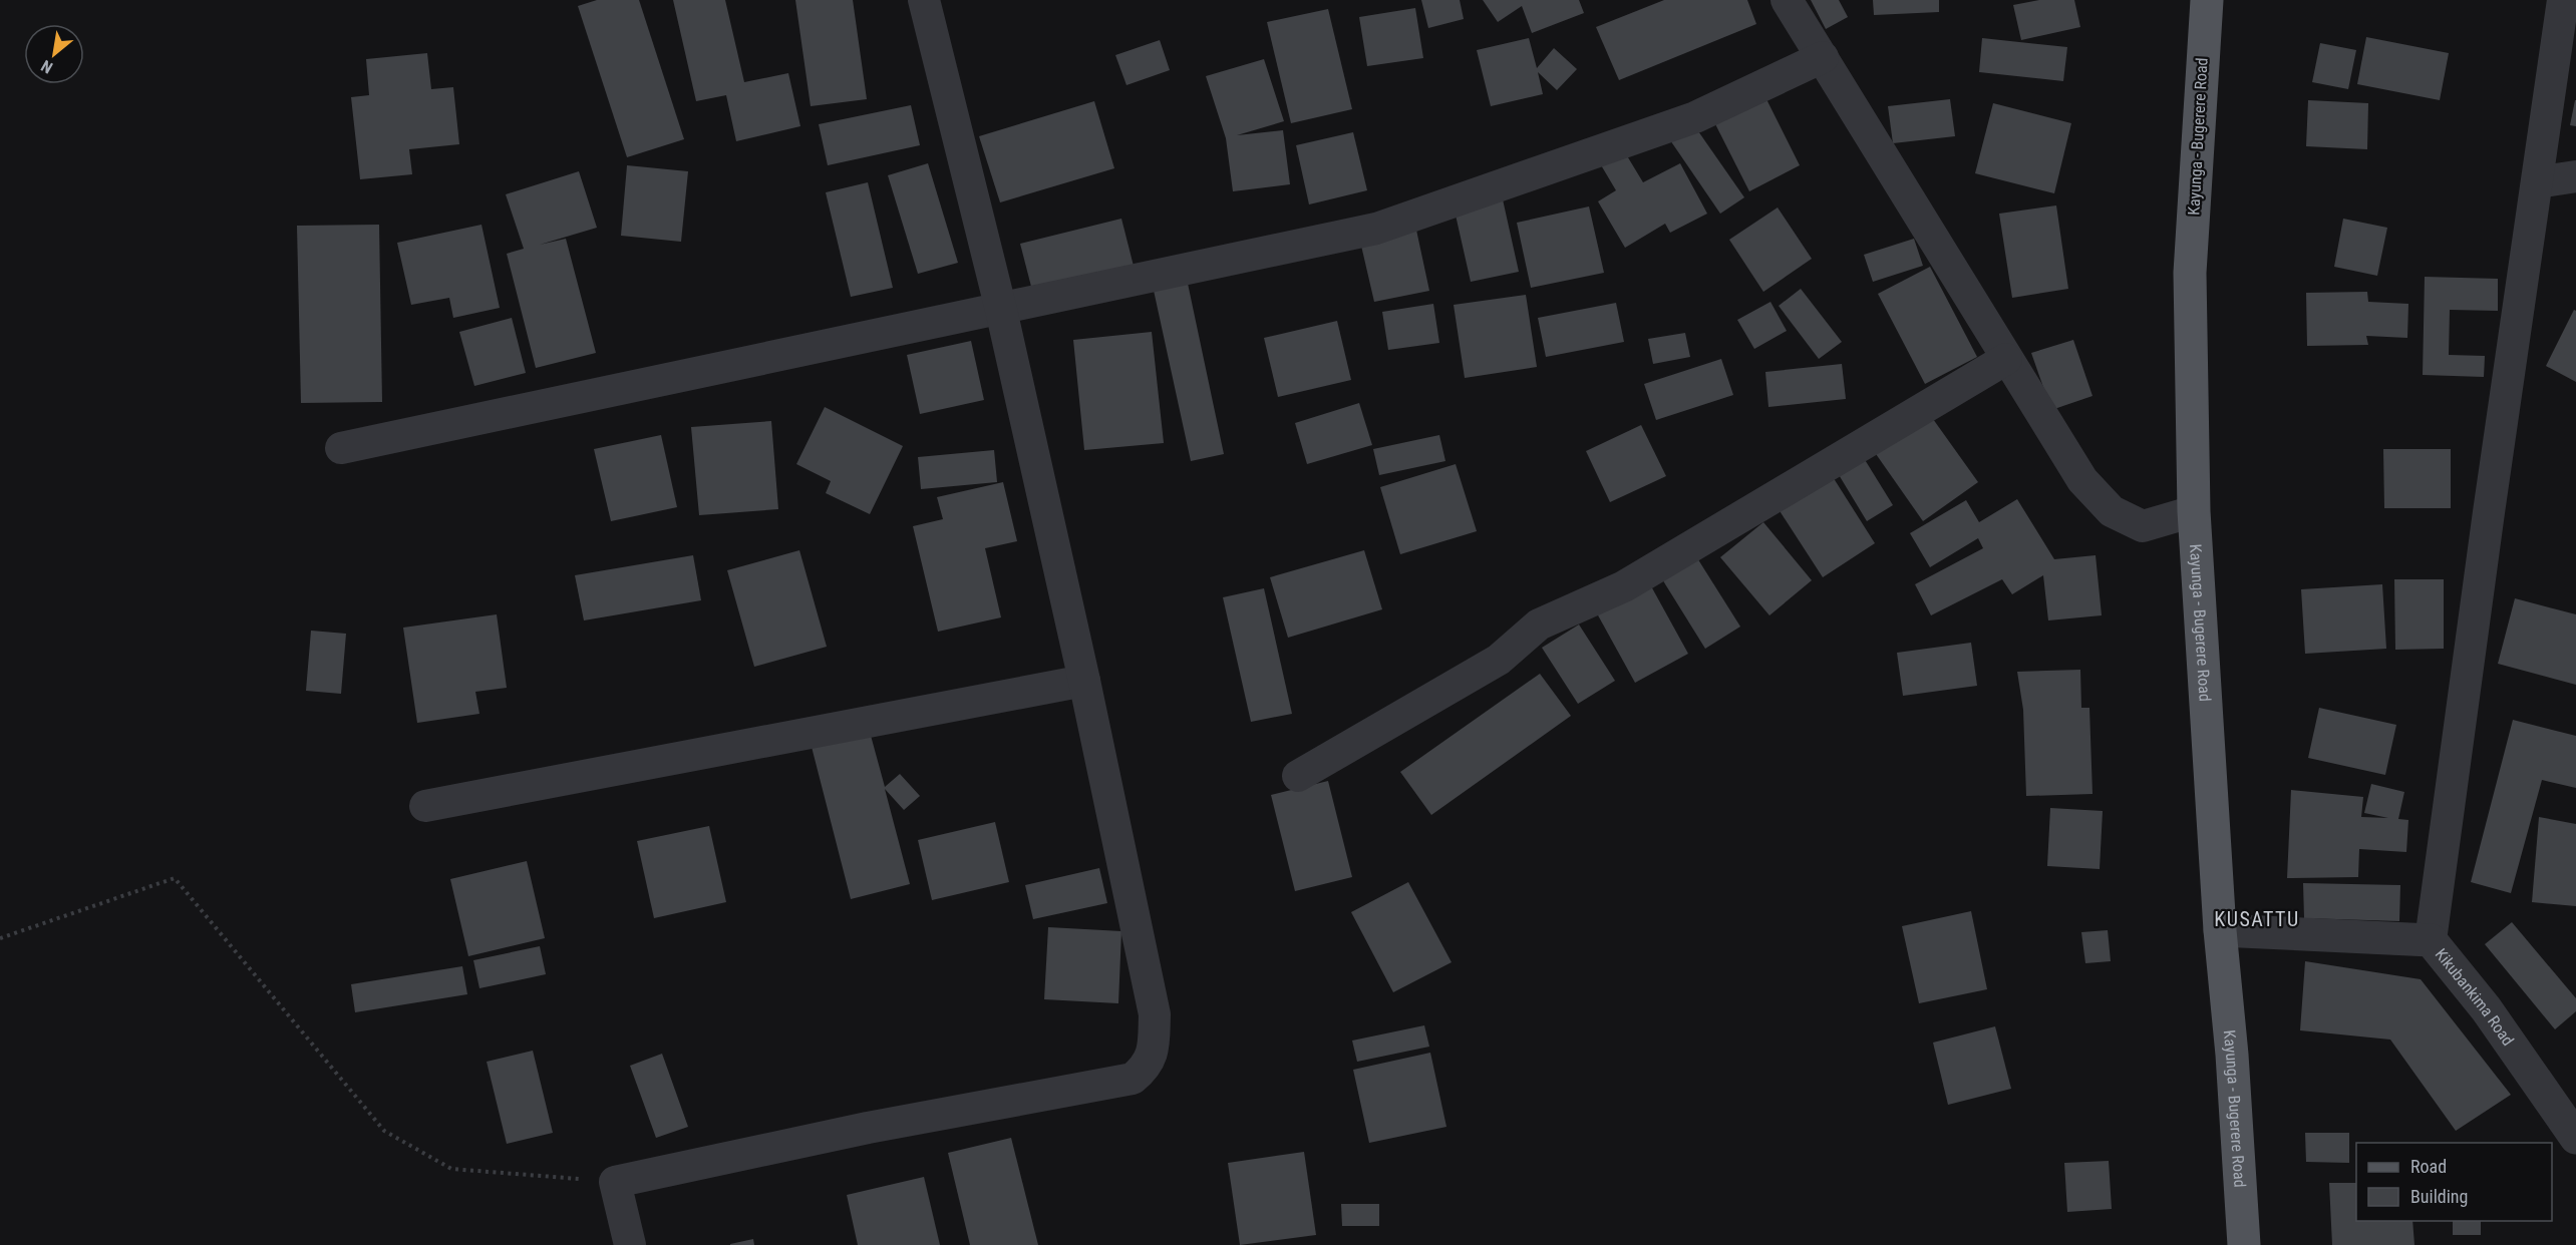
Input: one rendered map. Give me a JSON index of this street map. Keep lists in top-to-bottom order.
{
  "streets": {
    "main road": ["Kayunga - Bugerere Road"],
    "street": ["Kikubankima Road"]
  },
  "crossings": [
    ["Kayunga - Bugerere Road", "Kikubankima Road"]
  ],
  "districts": ["KUSATTU"],
  "legend": ["Road", "Building"],
  "north": "bottom left"
}
